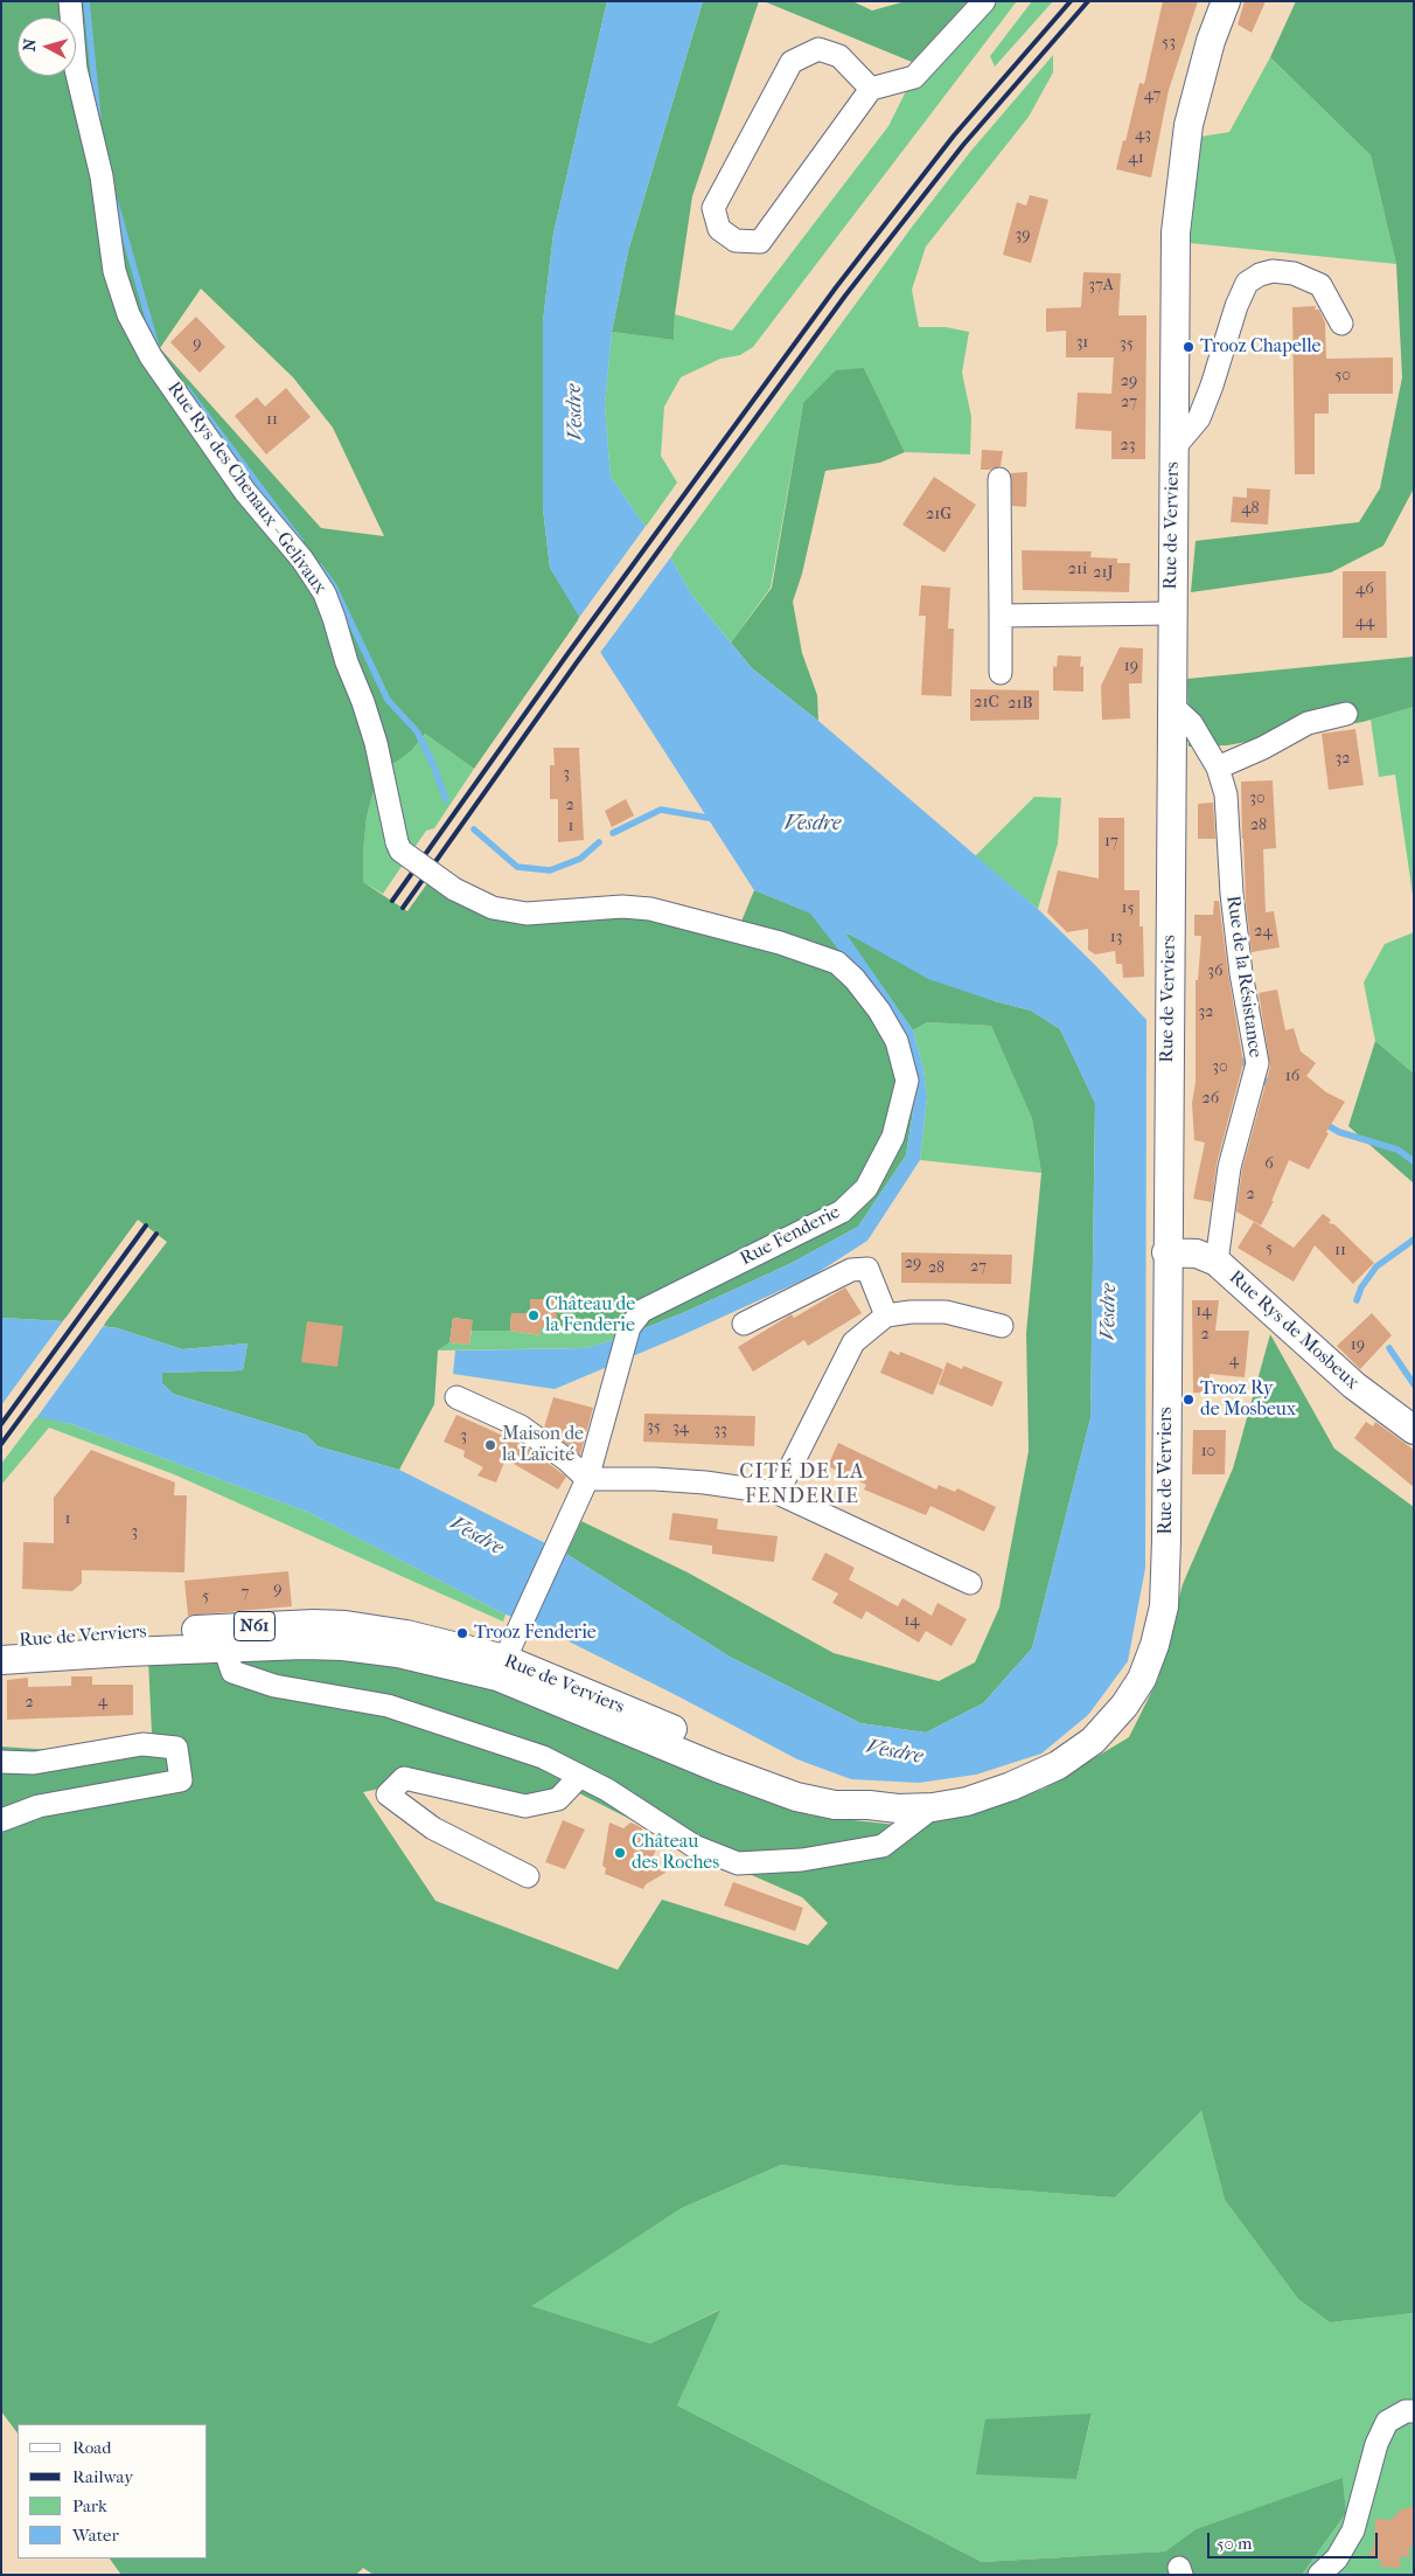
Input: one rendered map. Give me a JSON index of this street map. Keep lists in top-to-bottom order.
{
  "streets": {
    "main road": ["Rue de Verviers", "Rue Rys de Mosbeux", "N61"],
    "street": ["Rue Rys des Chenaux - Gelivaux", "Rue de la Résistance", "Rue Fenderie"]
  },
  "crossings": [
    ["Rue Rys des Chenaux - Gelivaux", "Rue Fenderie"],
    ["Rue de Verviers", "Rue de la Résistance"],
    ["Rue de Verviers", "Rue Fenderie"],
    ["Rue de Verviers", "Rue Rys de Mosbeux"],
    ["Rue de la Résistance", "Rue Rys de Mosbeux"]
  ],
  "districts": ["CITÉ DE LA FENDERIE"],
  "water": ["Vesdre"],
  "places": [
    "Trooz Chapelle",
    "Château de la Fenderie",
    "Trooz Ry de Mosbeux",
    "Maison de la Laïcité",
    "Trooz Fenderie",
    "Château des Roches"
  ],
  "house_numbers": [
    "53",
    "47",
    "43",
    "41",
    "39",
    "37A",
    "31",
    "9",
    "35",
    "50",
    "29",
    "27",
    "11",
    "23",
    "48",
    "21G",
    "21i",
    "21J",
    "46",
    "44",
    "19",
    "21C",
    "21B",
    "32",
    "3",
    "30",
    "2",
    "28",
    "1",
    "17",
    "15",
    "24",
    "13",
    "36",
    "32",
    "30",
    "16",
    "26",
    "6",
    "2",
    "5",
    "11",
    "29",
    "27",
    "28",
    "14",
    "2",
    "19",
    "4",
    "35",
    "34",
    "33",
    "3",
    "10",
    "1",
    "3",
    "9",
    "7",
    "5",
    "14",
    "4",
    "2"
  ],
  "legend": [
    "Road",
    "Railway",
    "Park",
    "Water"
  ],
  "scale_bar": "50 m",
  "north": "left"
}
